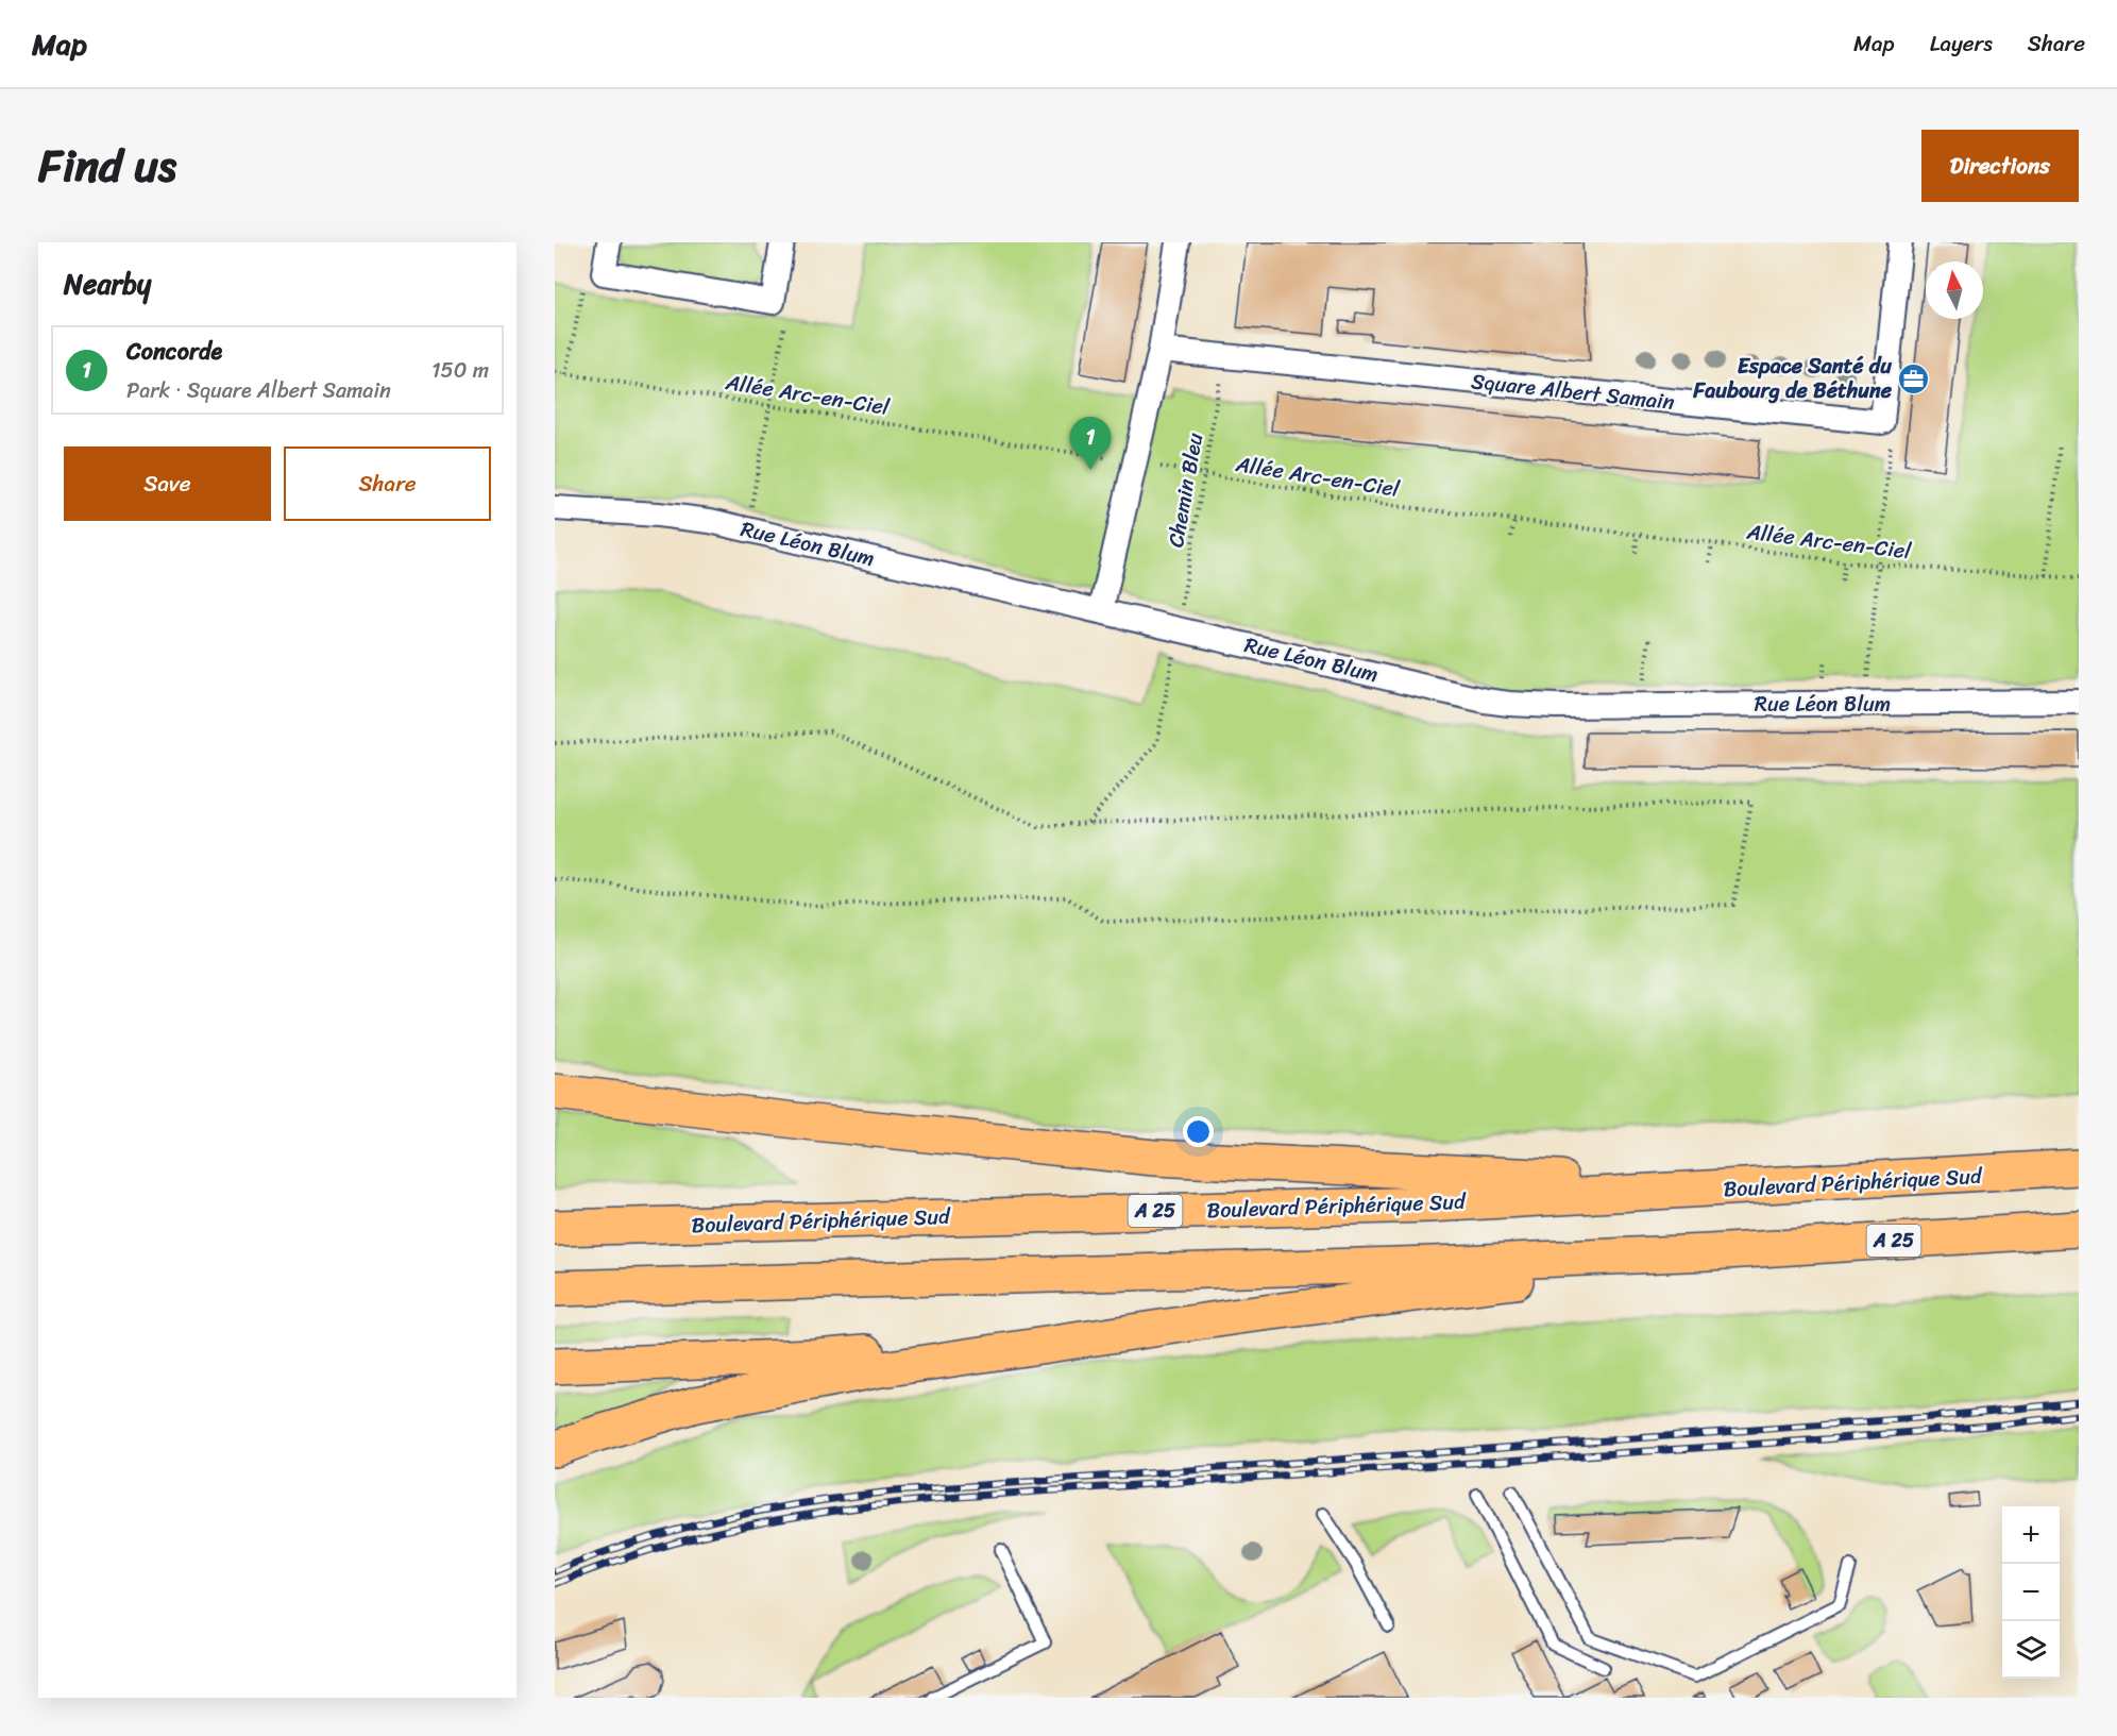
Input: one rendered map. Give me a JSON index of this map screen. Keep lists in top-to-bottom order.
{
  "streets": {
    "highway": ["Boulevard Périphérique Sud", "A 25"],
    "street": ["Square Albert Samain", "Rue Léon Blum"],
    "path": ["Allée Arc-en-Ciel", "Chemin Bleu"]
  },
  "crossings": [
    ["Square Albert Samain", "Chemin Bleu"],
    ["Allée Arc-en-Ciel", "Chemin Bleu"],
    ["Chemin Bleu", "Rue Léon Blum"]
  ],
  "places": {
    "office": ["Espace Santé du Faubourg de Béthune"]
  },
  "north": "top",
  "page": {
    "header": "Map",
    "nav": ["Map", "Layers", "Share"],
    "title": "Find us",
    "buttons": [
      "Directions",
      ["Save", "Share"]
    ],
    "heading": "Nearby",
    "list": [
      {
        "mark": "1",
        "name": "Concorde",
        "note": "Park · Square Albert Samain",
        "value": "150 m"
      }
    ],
    "pins": "1",
    "map_buttons": ["+", "−"]
  }
}
